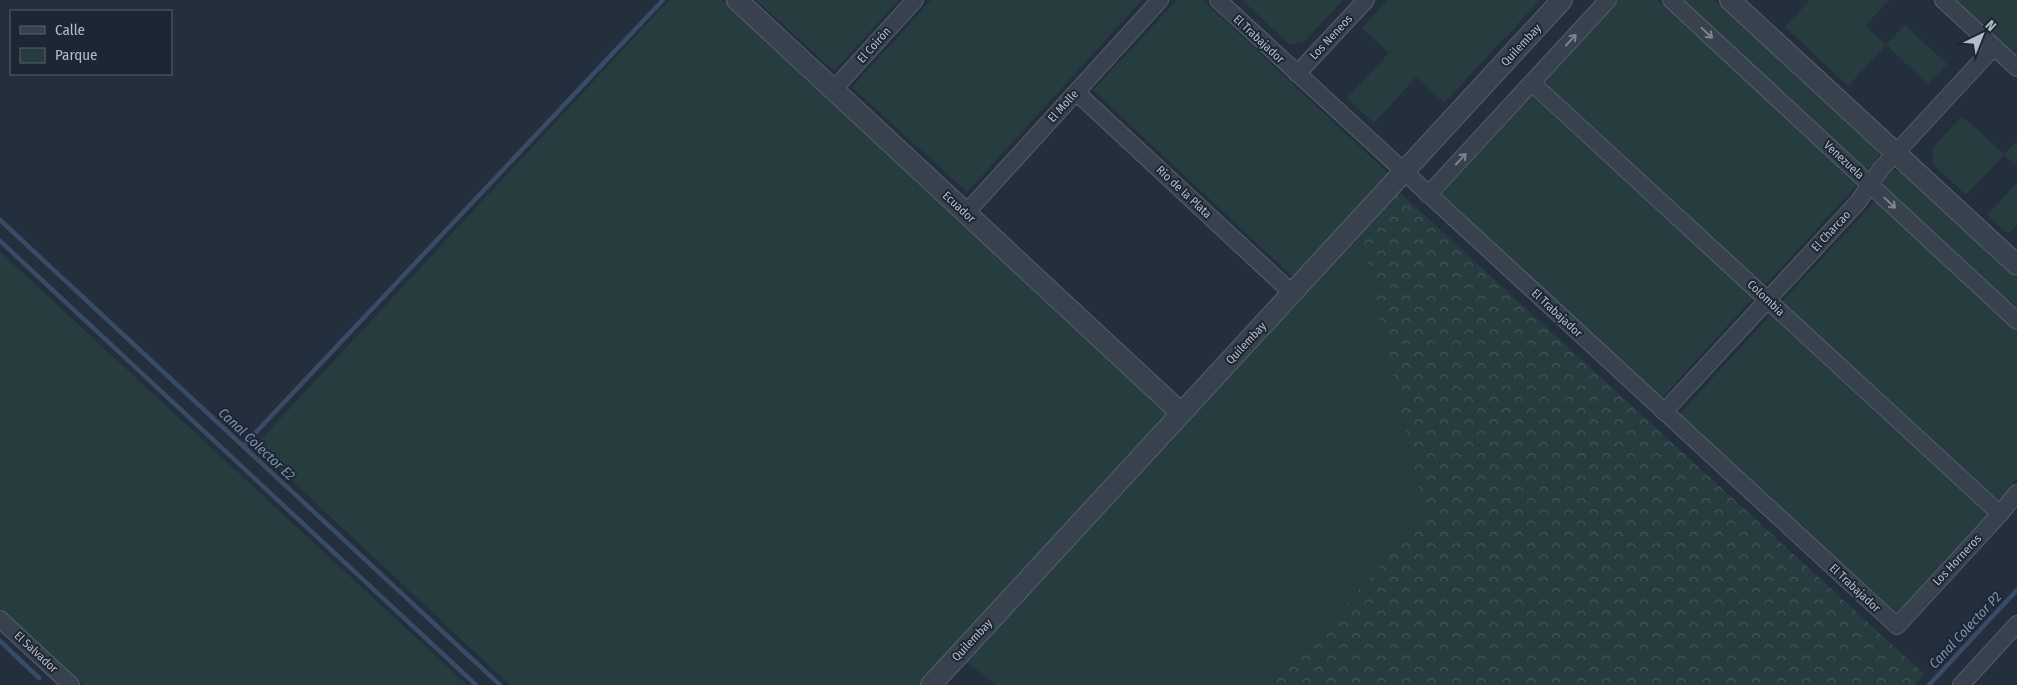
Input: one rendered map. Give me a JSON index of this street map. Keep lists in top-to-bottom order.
{
  "streets": {
    "street": [
      "Los Neneos",
      "El Trabajador",
      "El Coirón",
      "Quilembay",
      "El Molle",
      "Venezuela",
      "Río de la Plata",
      "Ecuador",
      "El Charcao",
      "Colombia",
      "Los Horneros",
      "El Salvador"
    ]
  },
  "crossings": [
    ["Los Neneos", "El Trabajador"],
    ["El Trabajador", "Quilembay"],
    ["El Trabajador", "El Charcao"],
    ["El Trabajador", "Los Horneros"],
    ["El Coirón", "Ecuador"],
    ["Quilembay", "Río de la Plata"],
    ["Quilembay", "Ecuador"],
    ["El Molle", "Río de la Plata"],
    ["El Molle", "Ecuador"],
    ["Venezuela", "El Charcao"],
    ["El Charcao", "Colombia"],
    ["Colombia", "Los Horneros"]
  ],
  "water": ["Canal Colector E2", "Canal Colector P2"],
  "legend": ["Calle", "Parque"],
  "north": "top right"
}
